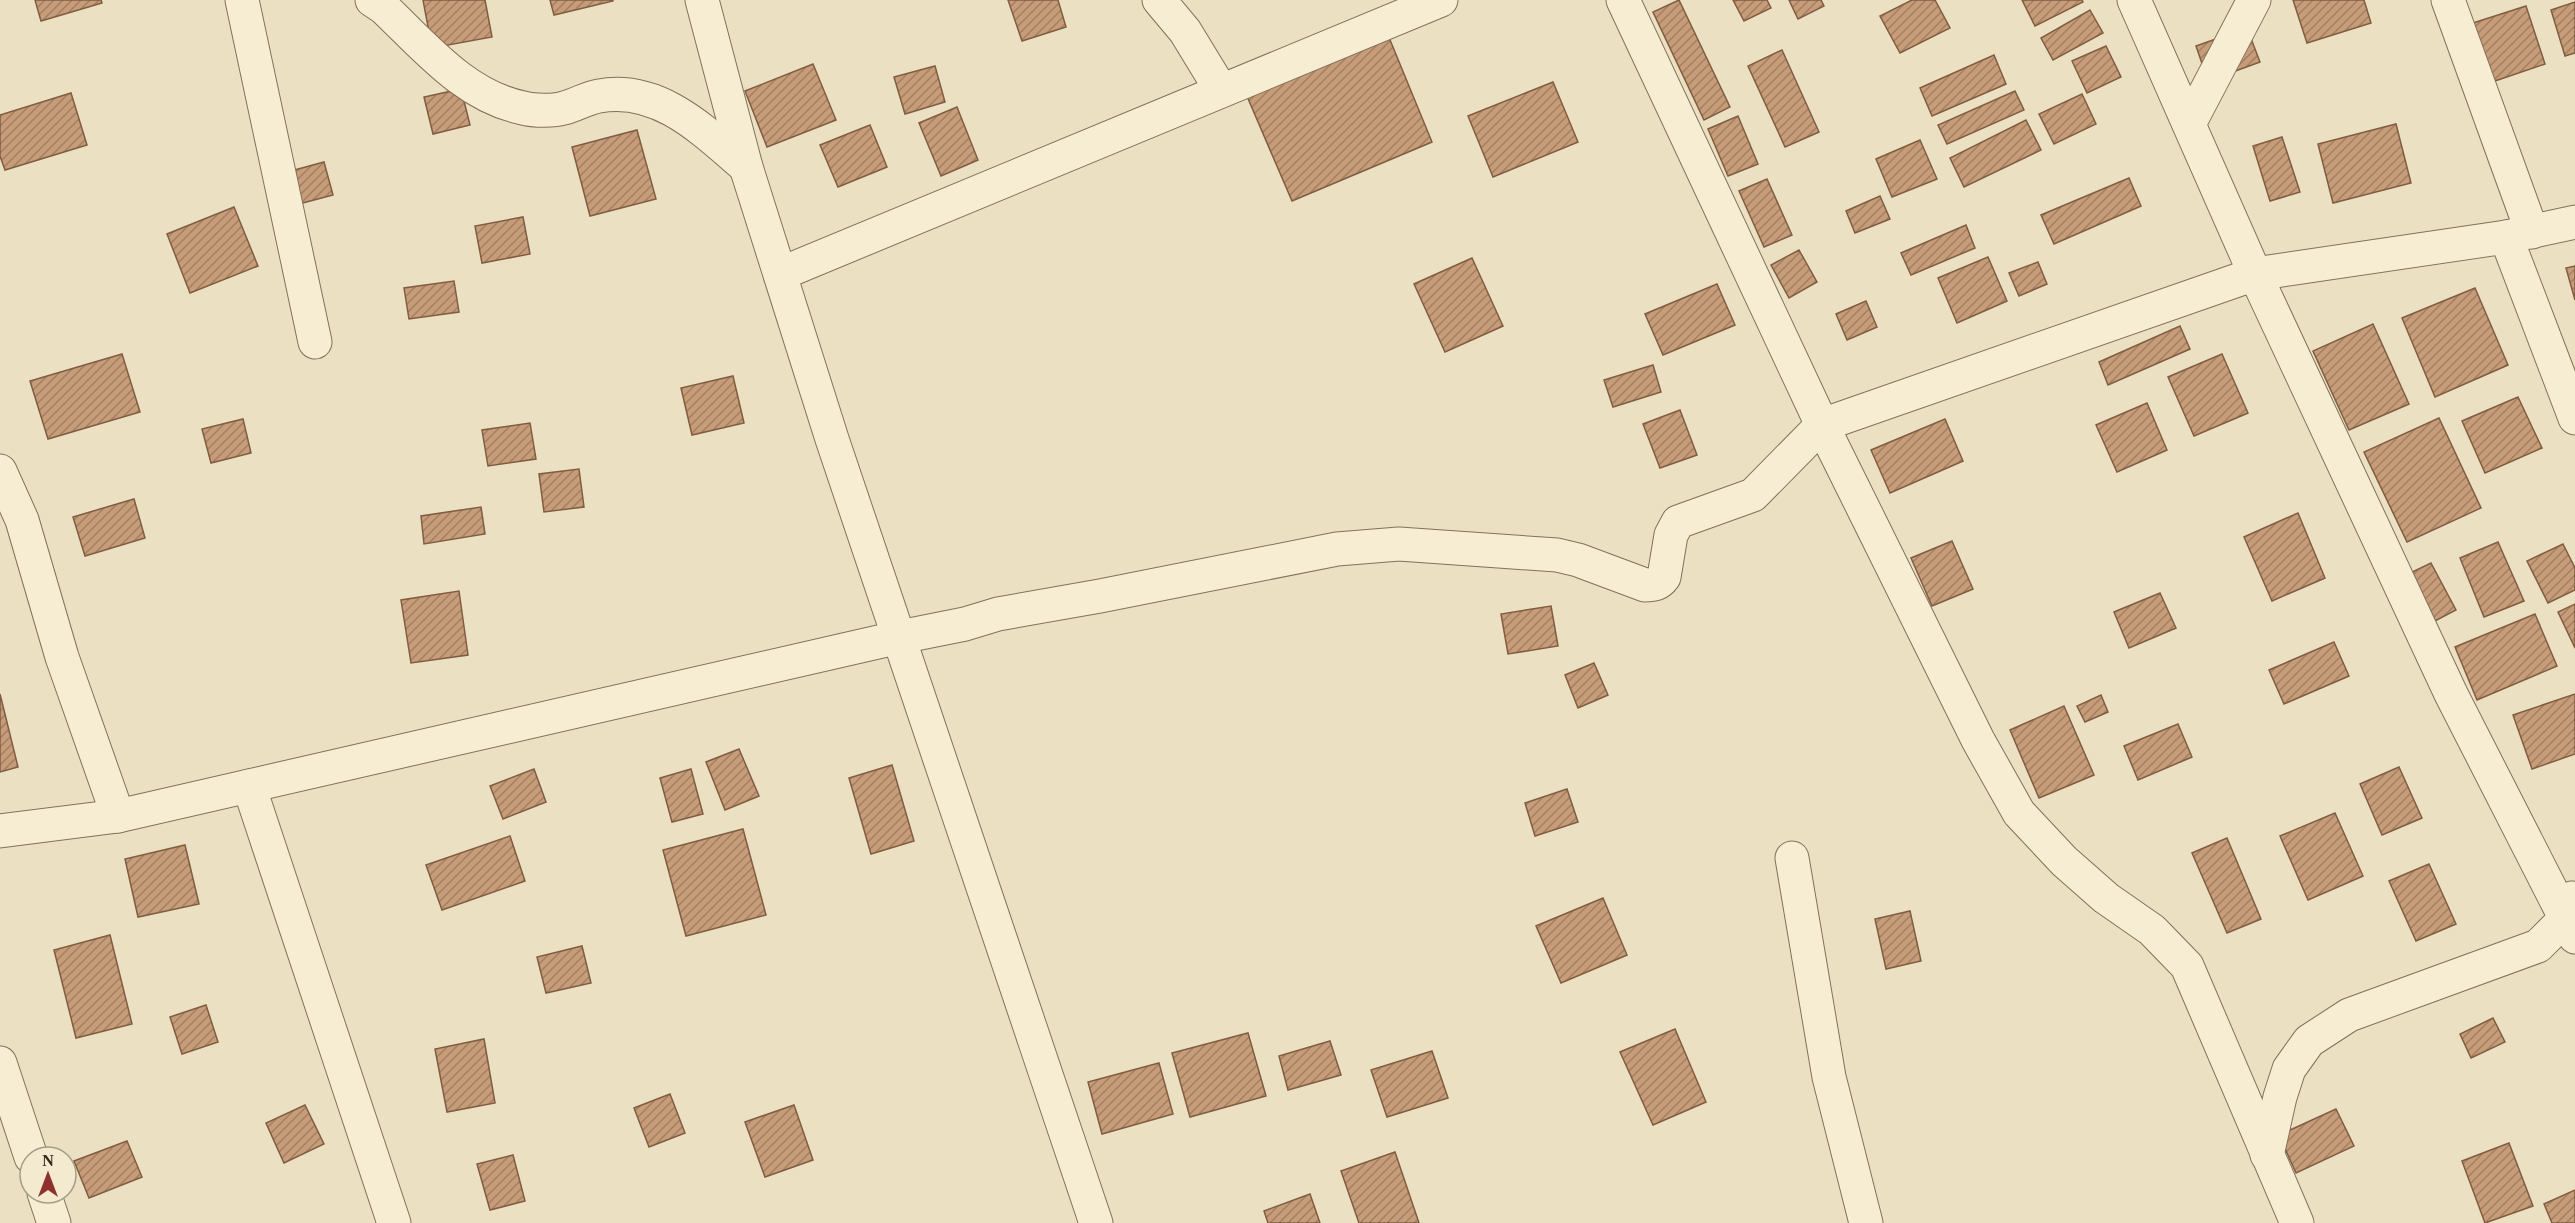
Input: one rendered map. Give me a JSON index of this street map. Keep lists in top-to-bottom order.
{
  "north": "top"
}
